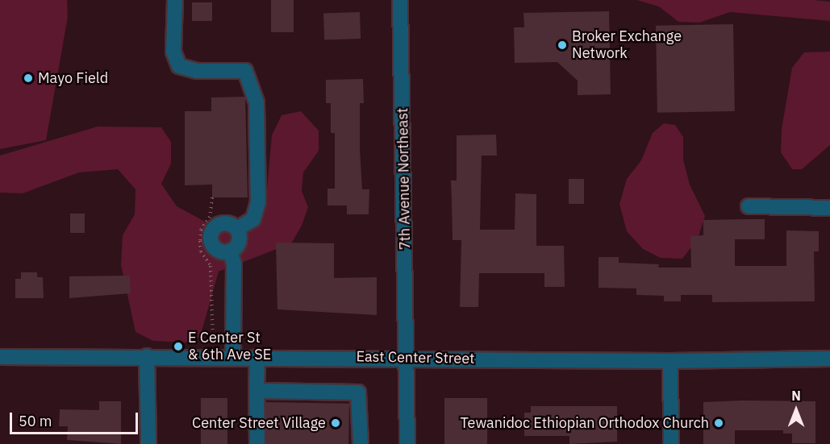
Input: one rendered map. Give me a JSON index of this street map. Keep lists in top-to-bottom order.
{
  "streets": {
    "street": ["7th Avenue Northeast", "East Center Street"]
  },
  "crossings": [
    ["7th Avenue Northeast", "East Center Street"]
  ],
  "places": [
    "Broker Exchange Network",
    "Mayo Field",
    "E Center St & 6th Ave SE",
    "Center Street Village",
    "Tewanidoc Ethiopian Orthodox Church"
  ],
  "scale_bar": "50 m",
  "north": "top"
}
